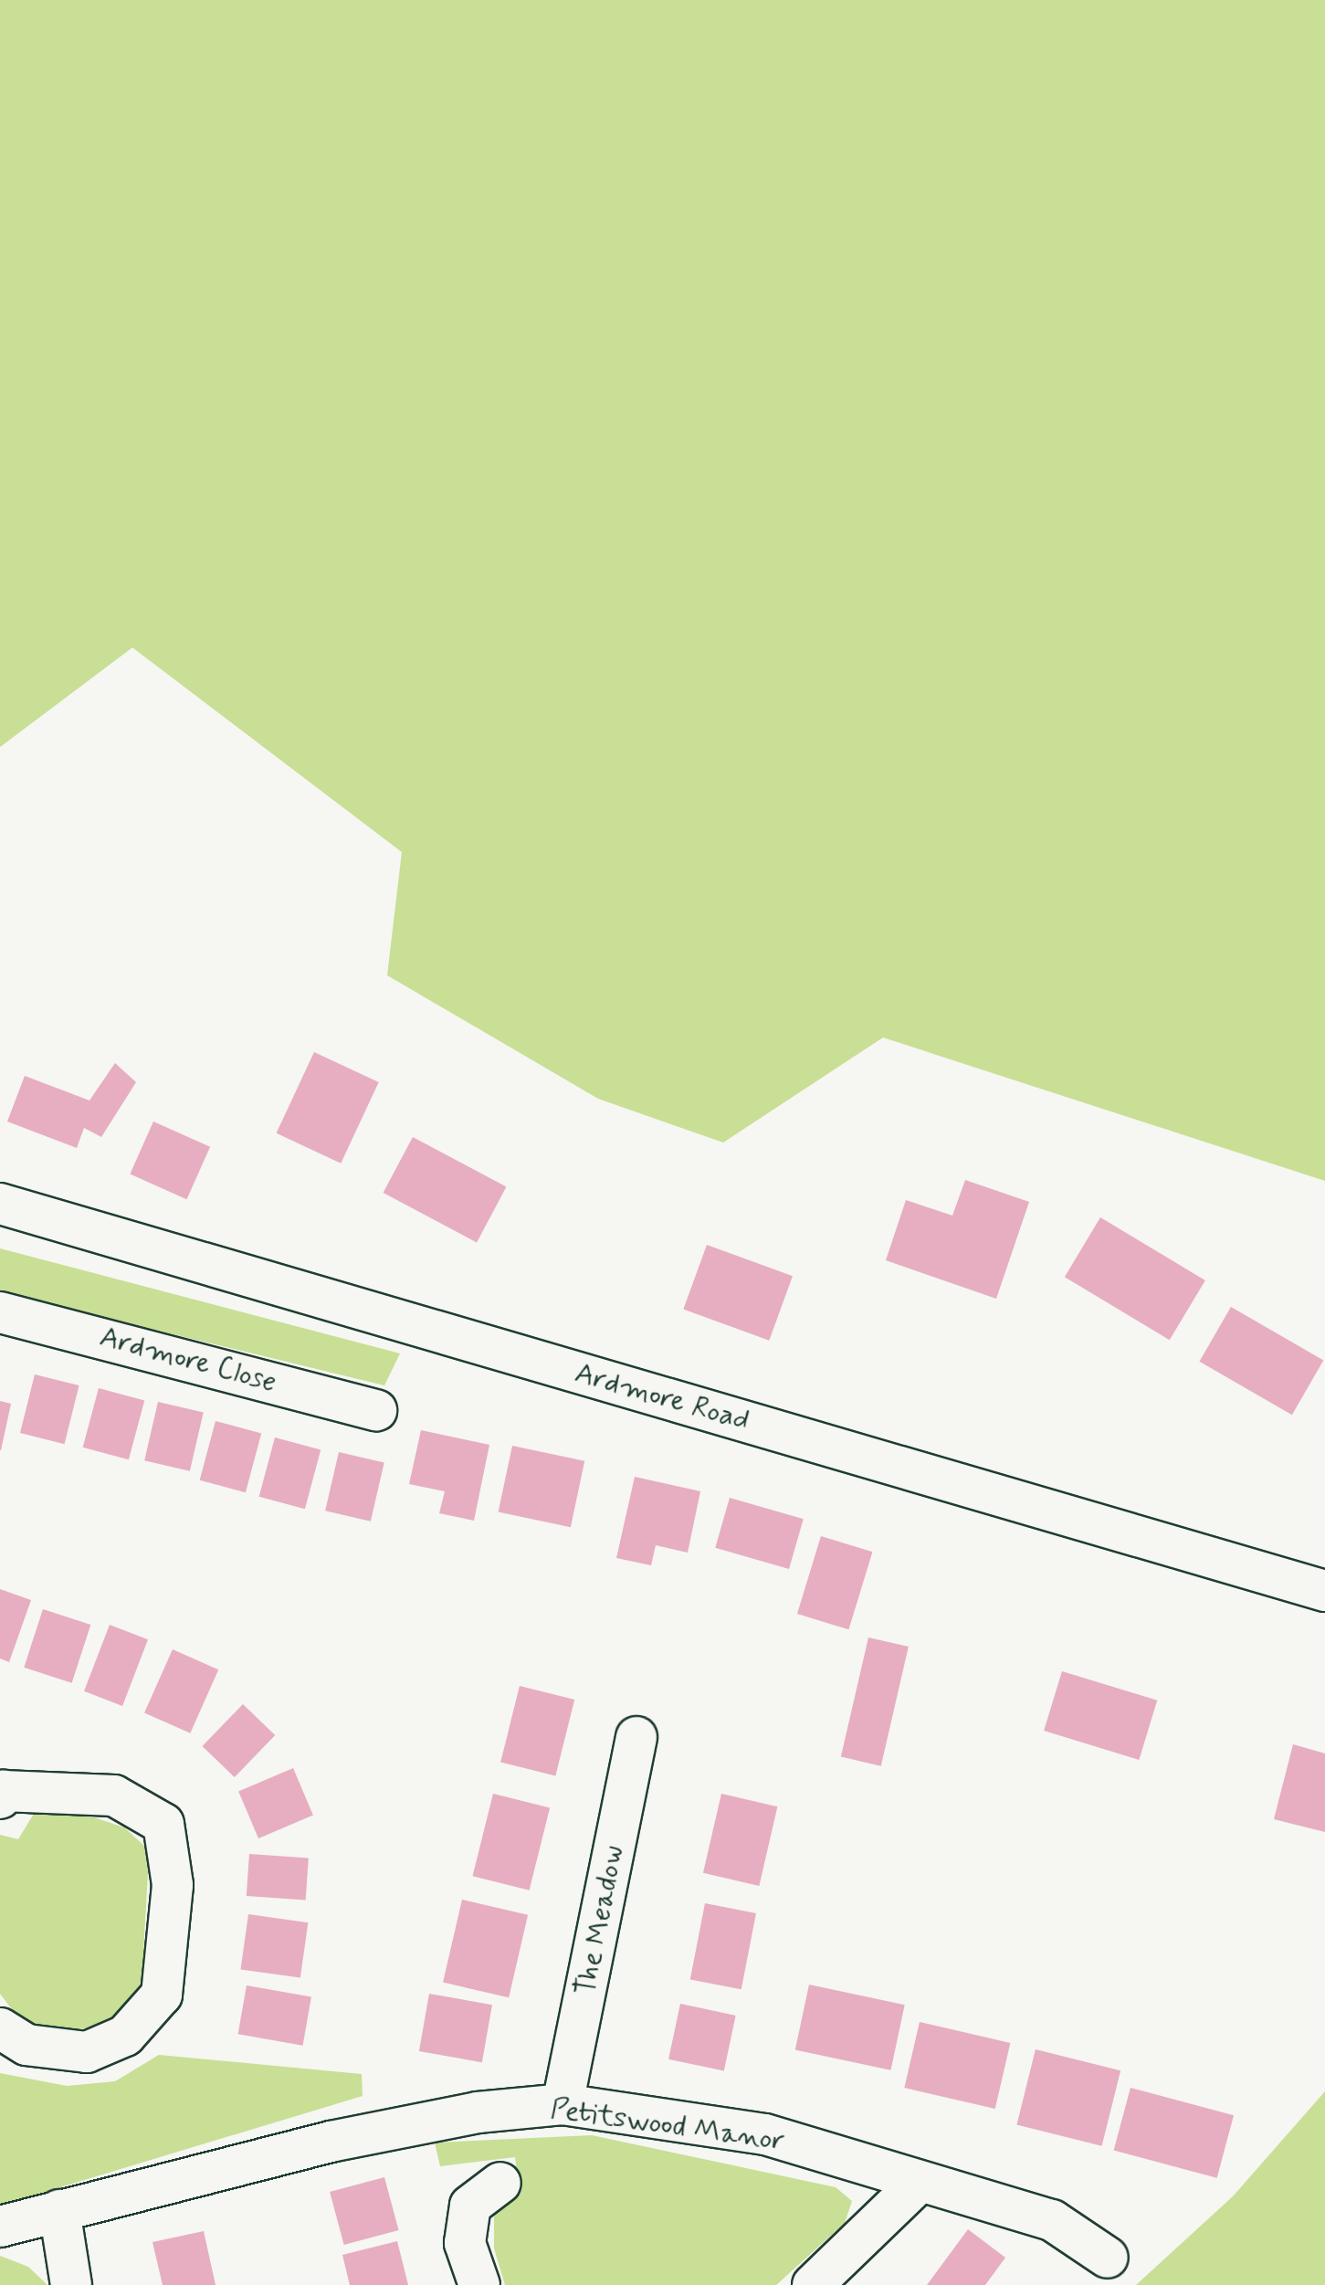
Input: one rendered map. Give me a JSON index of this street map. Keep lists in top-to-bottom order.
{
  "streets": {
    "street": [
      "Ardmore Close",
      "Ardmore Road",
      "The Meadow",
      "Petitswood Manor"
    ]
  },
  "crossings": [
    ["The Meadow", "Petitswood Manor"]
  ]
}
